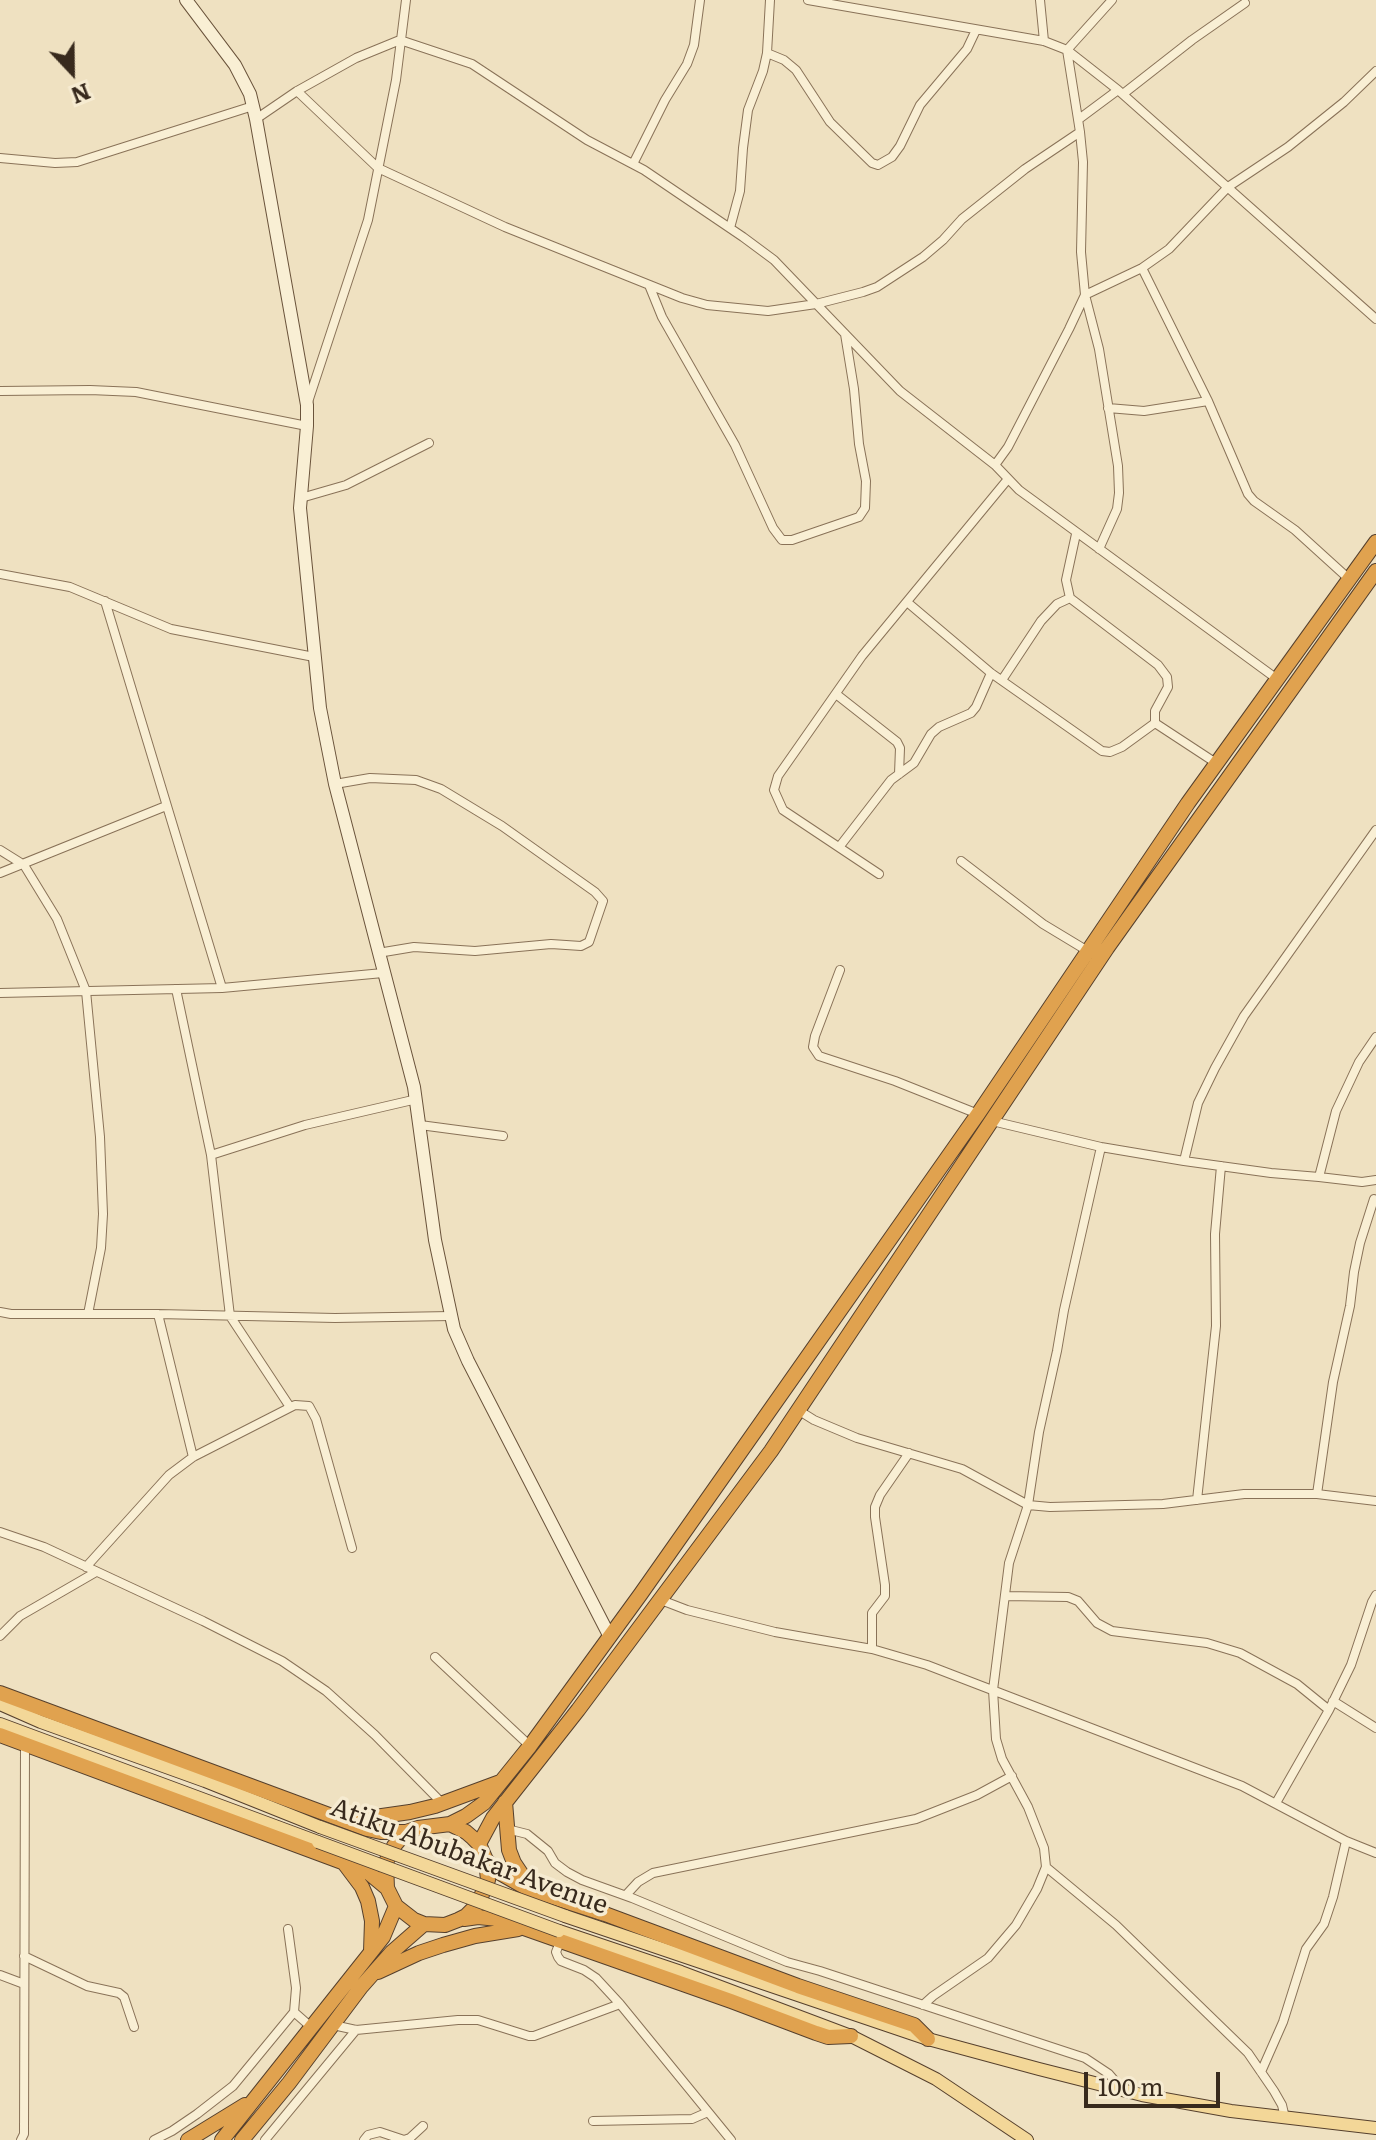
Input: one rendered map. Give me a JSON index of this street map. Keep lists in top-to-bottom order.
{
  "streets": {
    "main road": ["Atiku Abubakar Avenue"]
  },
  "scale_bar": "100 m",
  "north": "bottom"
}
